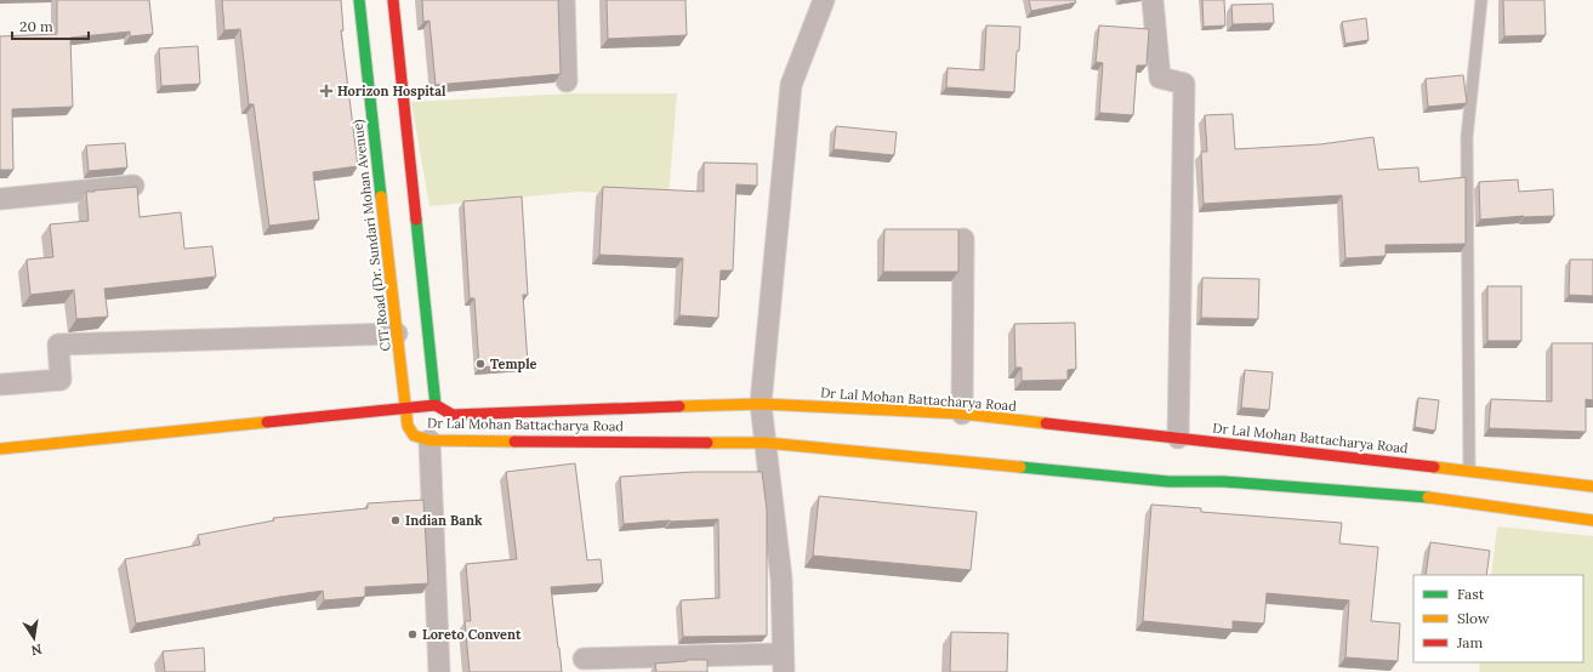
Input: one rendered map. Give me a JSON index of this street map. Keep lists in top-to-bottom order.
{
  "streets": {
    "main road": ["CIT Road (Dr. Sundari Mohan Avenue)", "Dr Lal Mohan Battacharya Road"]
  },
  "crossings": [
    ["CIT Road (Dr. Sundari Mohan Avenue)", "Dr Lal Mohan Battacharya Road"]
  ],
  "places": {
    "health": ["Horizon Hospital"],
    "other": ["Temple", "Indian Bank", "Loreto Convent"]
  },
  "legend": ["Fast", "Slow", "Jam"],
  "scale_bar": "20 m",
  "north": "bottom"
}
